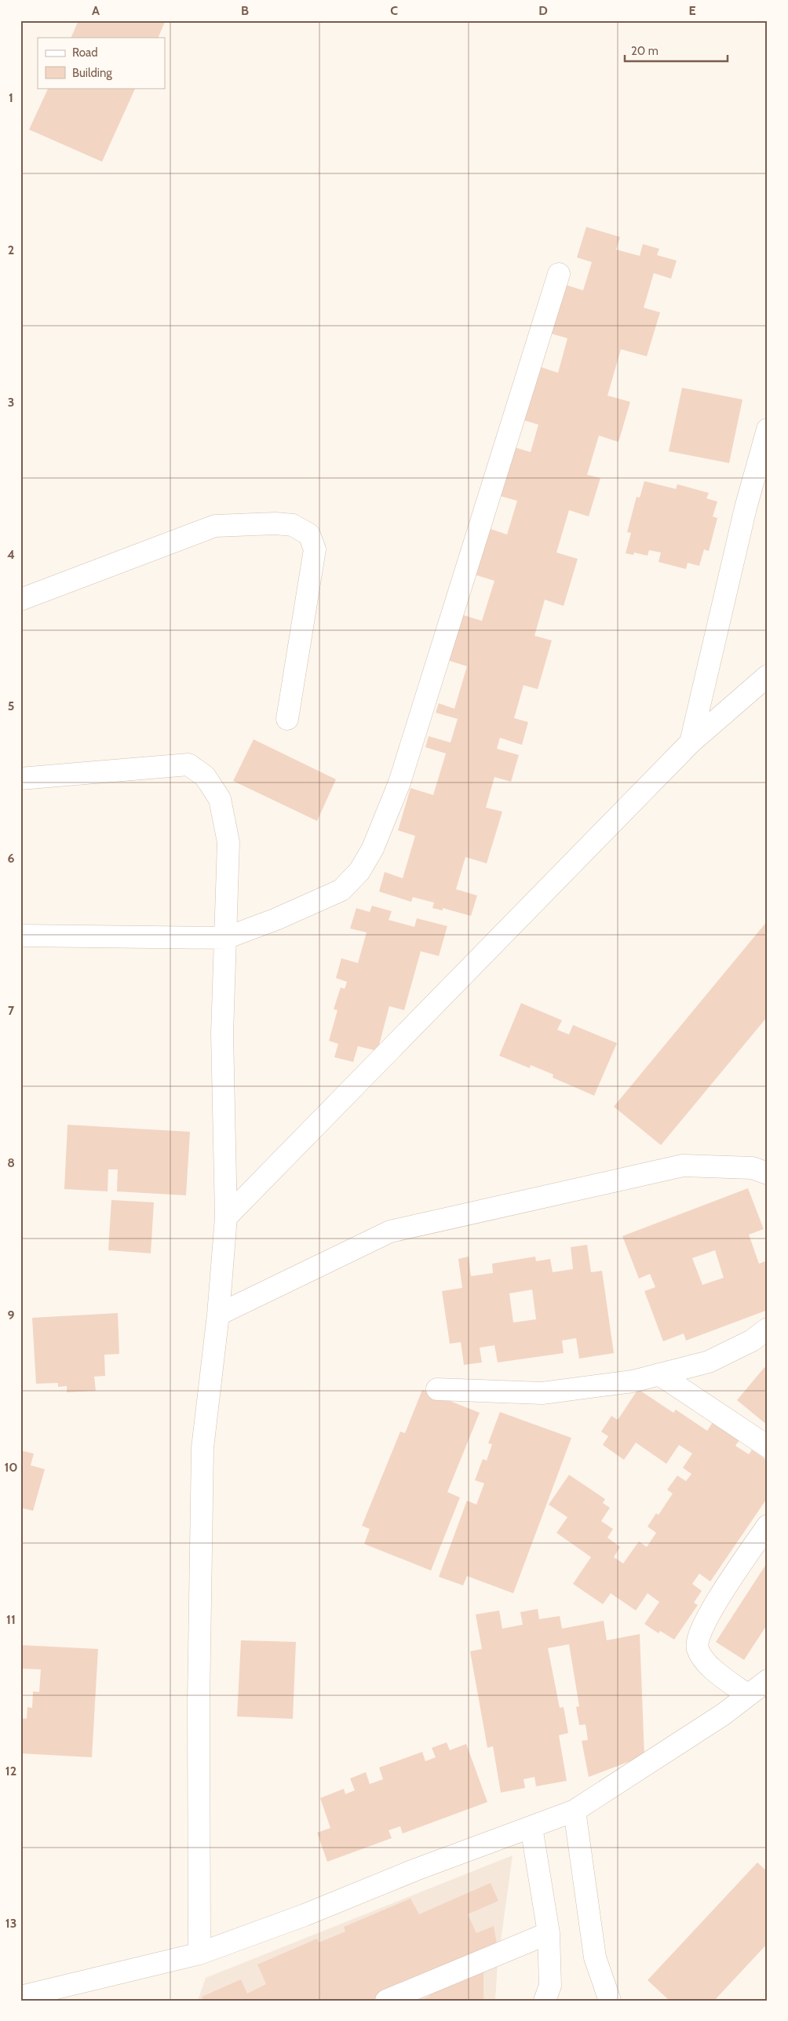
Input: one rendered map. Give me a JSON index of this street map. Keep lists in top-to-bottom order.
{
  "legend": ["Road", "Building"],
  "scale_bar": "20 m",
  "grid": {
    "columns": [
      "A",
      "B",
      "C",
      "D",
      "E"
    ],
    "rows": [
      "1",
      "2",
      "3",
      "4",
      "5",
      "6",
      "7",
      "8",
      "9",
      "10",
      "11",
      "12",
      "13"
    ]
  }
}
